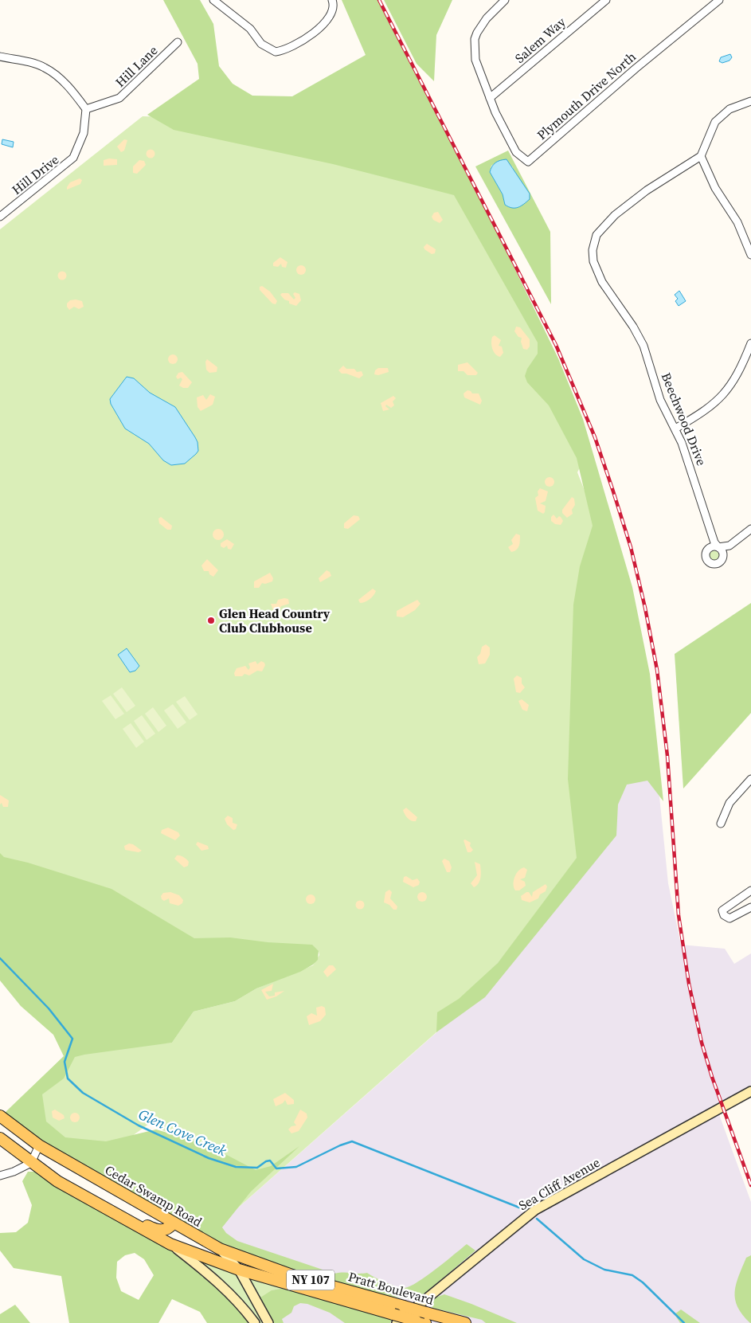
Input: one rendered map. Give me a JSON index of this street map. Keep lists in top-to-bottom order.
{
  "streets": {
    "main road": ["Cedar Swamp Road", "NY 107", "Pratt Boulevard"],
    "street": [
      "Salem Way",
      "Hill Lane",
      "Plymouth Drive North",
      "Hill Drive",
      "Beechwood Drive",
      "Sea Cliff Avenue"
    ]
  },
  "crossings": [
    ["Salem Way", "Plymouth Drive North"],
    ["Hill Lane", "Hill Drive"],
    ["Sea Cliff Avenue", "Pratt Boulevard"],
    ["Cedar Swamp Road", "Pratt Boulevard"],
    ["NY 107", "Pratt Boulevard"]
  ],
  "water": ["Glen Cove Creek"],
  "places": ["Glen Head Country Club Clubhouse"]
}
